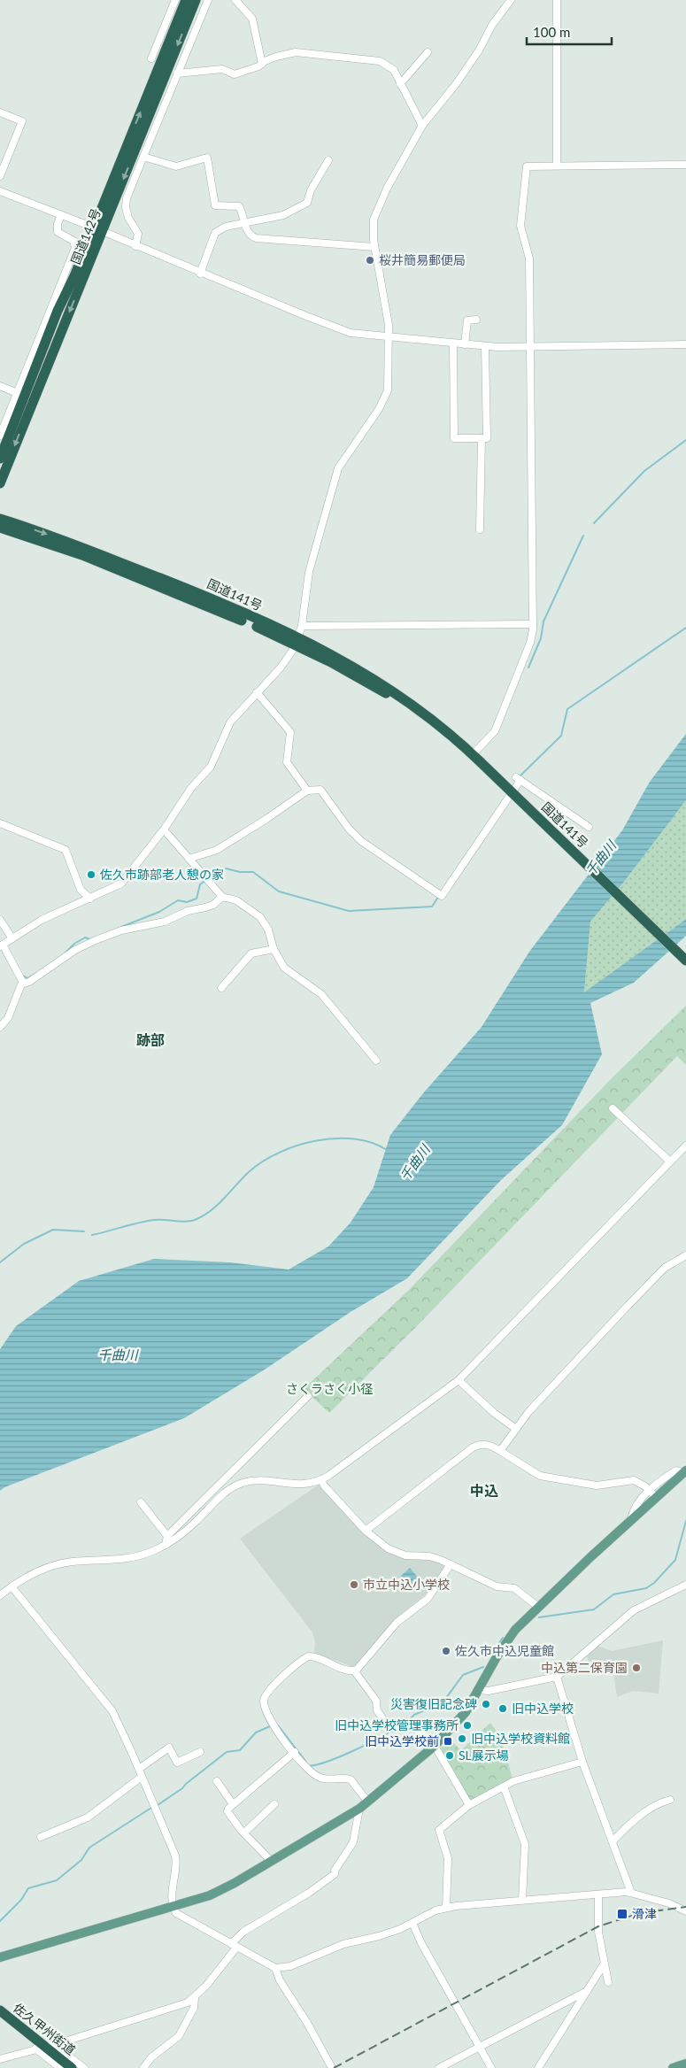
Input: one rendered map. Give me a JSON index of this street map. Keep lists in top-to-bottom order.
{
  "streets": {
    "highway": ["国道142号", "国道141号", "佐久甲州街道"]
  },
  "districts": ["跡部", "中込"],
  "water": ["千曲川"],
  "parks": ["さくラさく小径"],
  "places": {
    "other": [
      "桜井簡易郵便局",
      "佐久市跡部老人憩の家",
      "市立中込小学校",
      "佐久市中込児童館",
      "中込第二保育園",
      "災害復旧記念碑",
      "旧中込学校",
      "旧中込学校管理事務所",
      "旧中込学校資料館",
      "SL展示場"
    ],
    "transit": ["旧中込学校前", "滑津"]
  },
  "scale_bar": "100 m"
}
